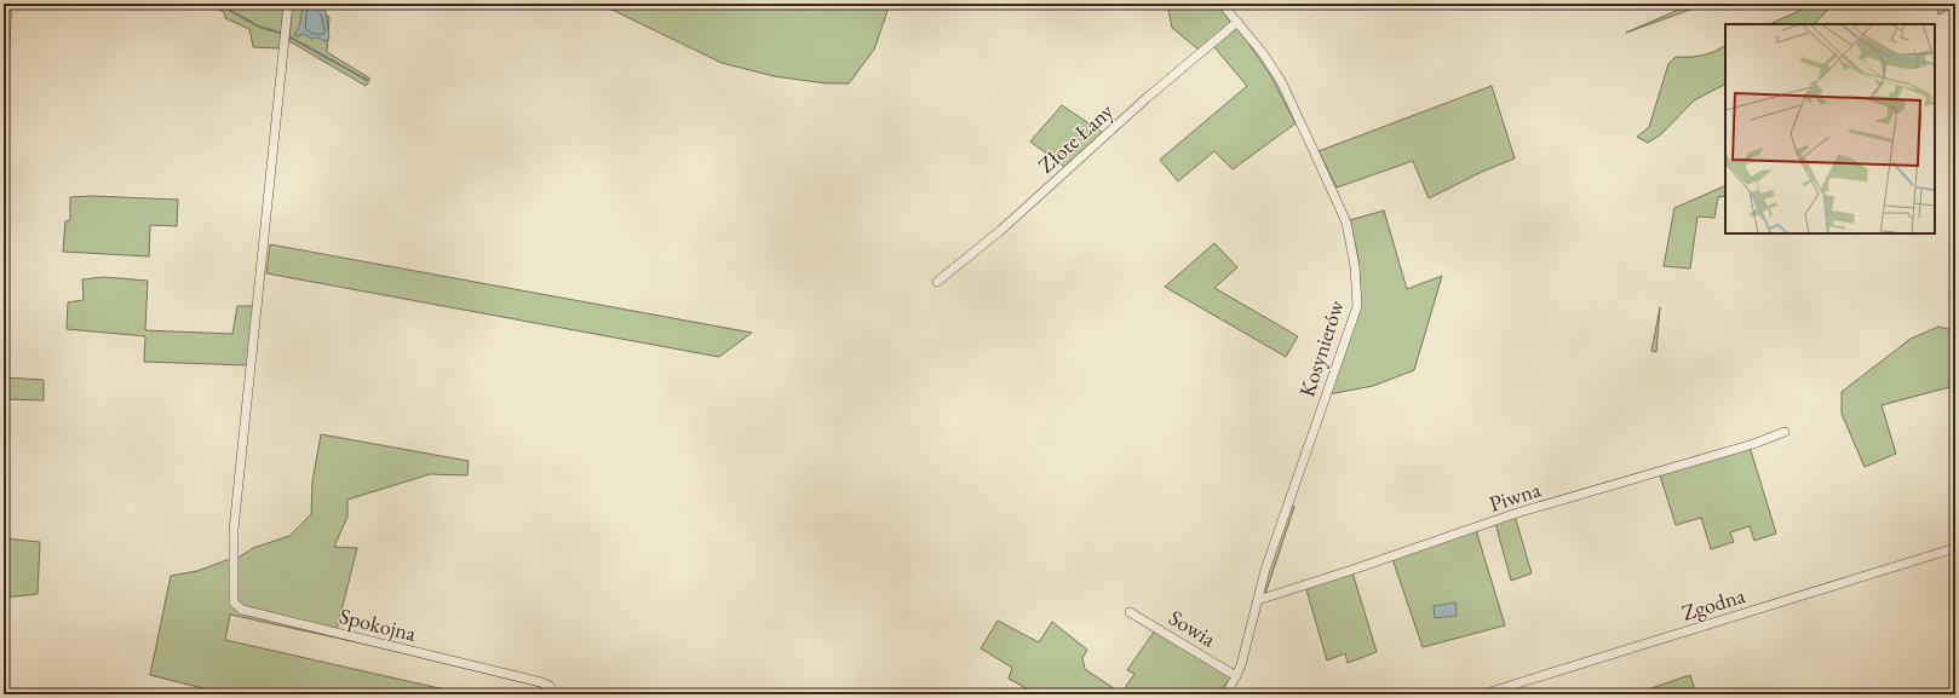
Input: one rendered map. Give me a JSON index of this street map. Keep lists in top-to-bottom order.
{
  "streets": {
    "street": [
      "Złote Łany",
      "Kosynierów",
      "Piwna",
      "Zgodna",
      "Spokojna",
      "Sowia"
    ]
  },
  "crossings": [
    ["Złote Łany", "Kosynierów"],
    ["Kosynierów", "Piwna"],
    ["Kosynierów", "Sowia"]
  ]
}
